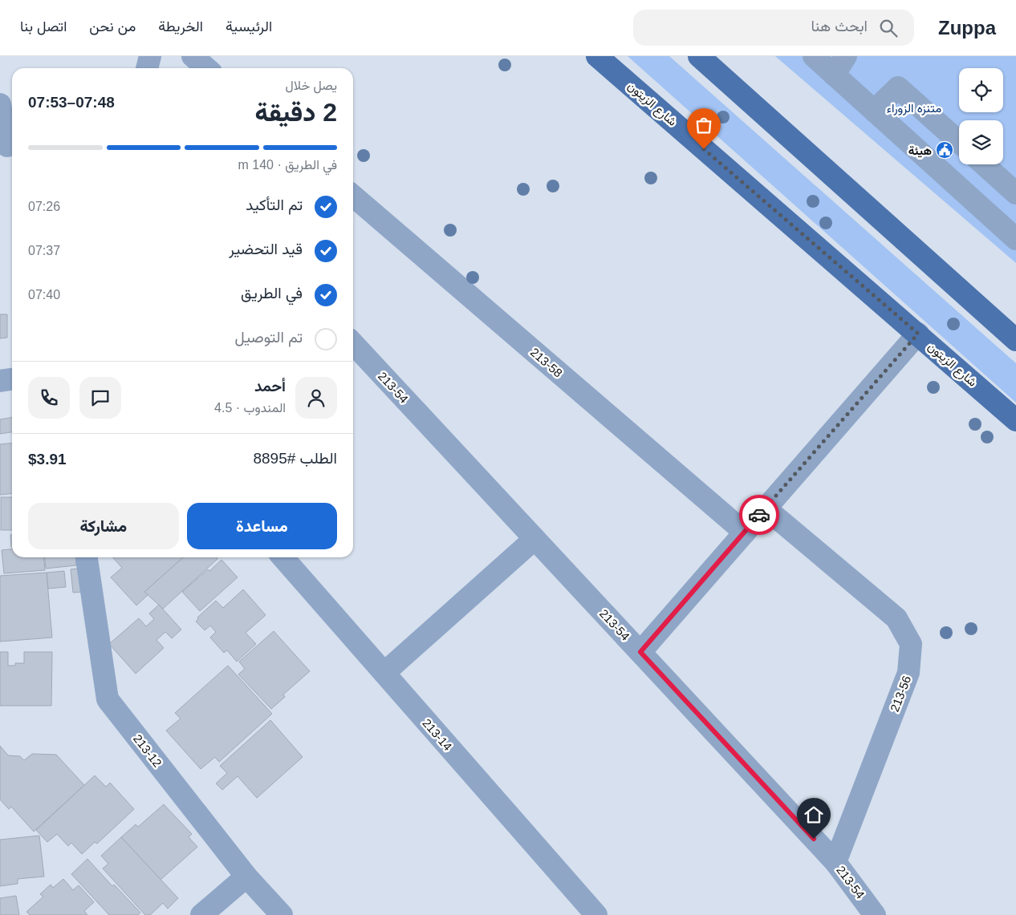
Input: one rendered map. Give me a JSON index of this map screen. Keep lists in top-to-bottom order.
{
  "streets": {
    "main road": ["شارع الزيتون"],
    "street": [
      "213-58",
      "213-54",
      "213-56",
      "213-14",
      "213-12"
    ]
  },
  "crossings": [
    ["213-54", "213-56"]
  ],
  "parks": ["متنزه الزوراء"],
  "places": {
    "public building": ["هيئة"]
  },
  "page": {
    "header": "Zuppa",
    "search": "ابحث هنا",
    "nav": [
      "الرئيسية",
      "الخريطة",
      "من نحن",
      "اتصل بنا"
    ],
    "heading": ["2 دقيقة", "يصل خلال", "07:48–07:53"],
    "panel": [
      "أحمد",
      "المندوب · 4.5",
      "الطلب #8895",
      "$3.91"
    ],
    "bar": "في الطريق · 140 m",
    "list": [
      ["تم التأكيد", "07:26"],
      ["قيد التحضير", "07:37"],
      ["في الطريق", "07:40"],
      "تم التوصيل"
    ],
    "buttons": ["مساعدة", "مشاركة"]
  }
}
